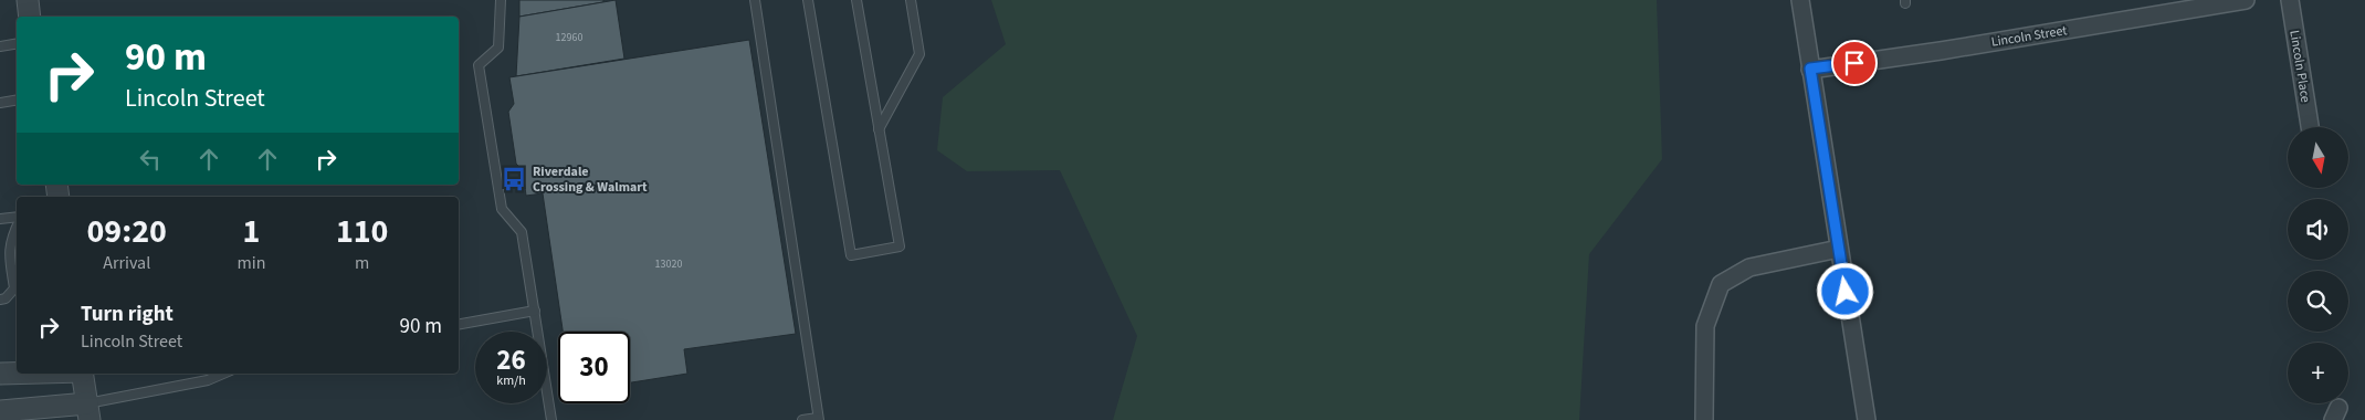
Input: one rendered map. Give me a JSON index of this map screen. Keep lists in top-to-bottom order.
{
  "streets": {
    "street": ["Lincoln Street", "Lincoln Place"]
  },
  "places": {
    "bus stop": ["Riverdale Crossing & Walmart"]
  },
  "house_numbers": ["12960", "13020"],
  "north": "bottom",
  "page": {
    "turn": ["90 m", "Lincoln Street"],
    "map_buttons": "+",
    "eta": [
      "09:20",
      "Arrival",
      "1",
      "min",
      "110",
      "m"
    ],
    "list": [
      {
        "name": "Turn right",
        "note": "Lincoln Street",
        "value": "90 m"
      }
    ],
    "speed": "26 km/h",
    "limit": "30"
  }
}
